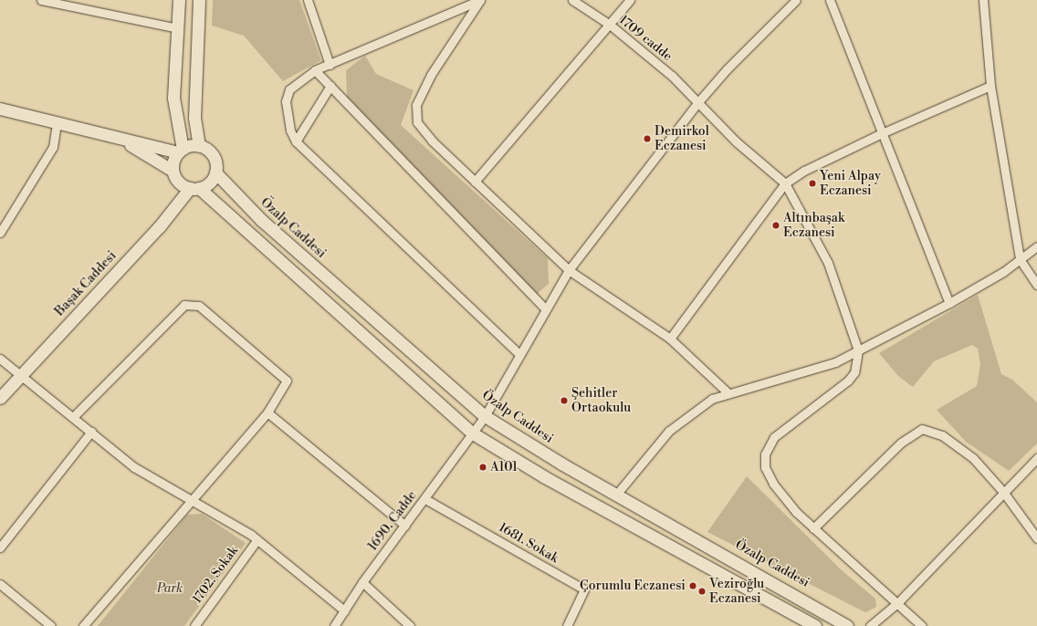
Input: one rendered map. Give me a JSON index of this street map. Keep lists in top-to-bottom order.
{
  "streets": {
    "main road": ["Özalp Caddesi", "Başak Caddesi"],
    "street": [
      "1709 cadde",
      "1690. Cadde",
      "1681. Sokak",
      "1702. Sokak"
    ]
  },
  "crossings": [
    ["1709 cadde", "1690. Cadde"],
    ["Özalp Caddesi", "Başak Caddesi"],
    ["Özalp Caddesi", "1690. Cadde"],
    ["1690. Cadde", "1681. Sokak"]
  ],
  "parks": ["Park"],
  "places": [
    "Demirkol Eczanesi",
    "Yeni Alpay Eczanesi",
    "Altınbaşak Eczanesi",
    "Şehitler Ortaokulu",
    "A101",
    "Çorumlu Eczanesi",
    "Veziroğlu Eczanesi"
  ]
}
